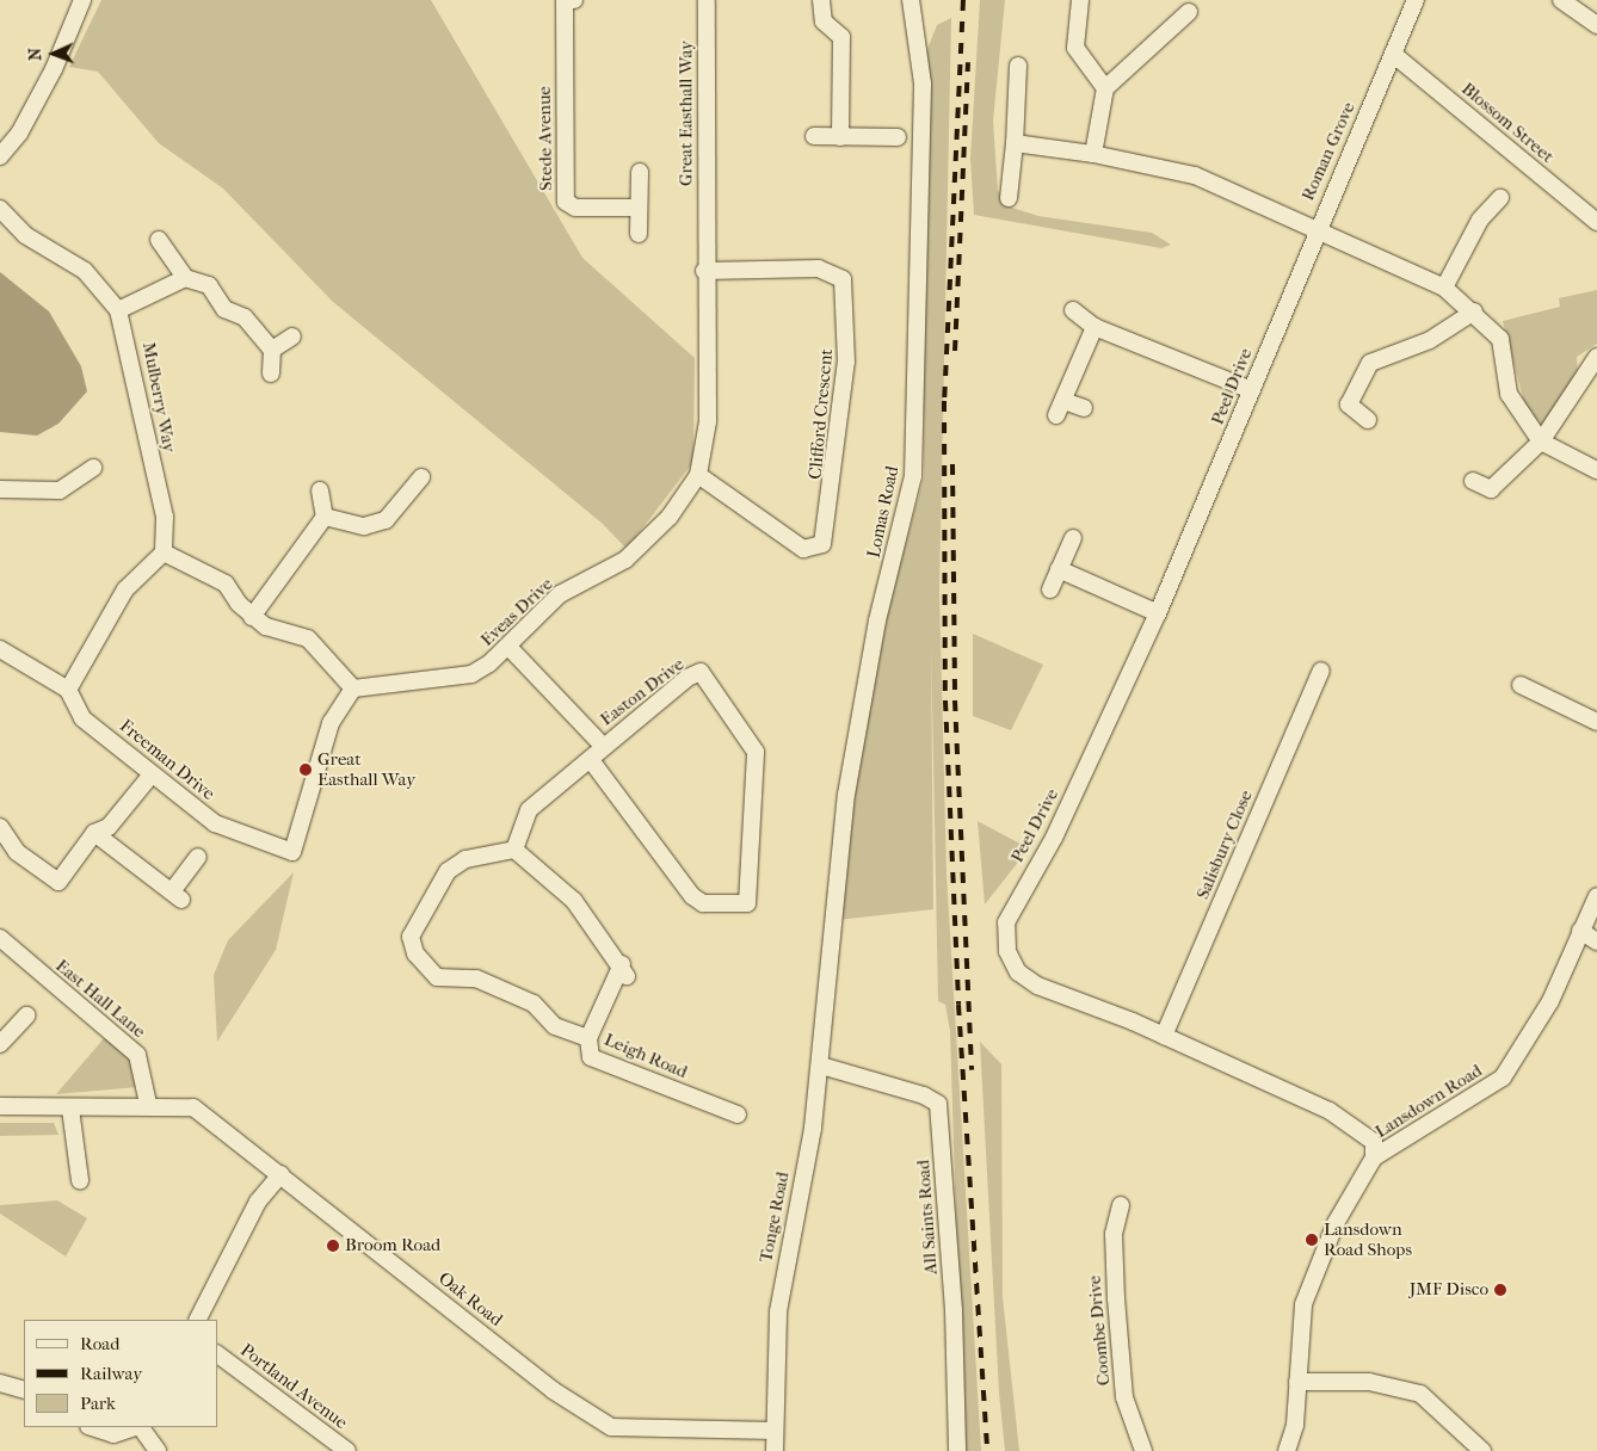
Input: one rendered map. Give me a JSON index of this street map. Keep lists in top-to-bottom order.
{
  "streets": {
    "street": [
      "Great Easthall Way",
      "Blossom Street",
      "Stede Avenue",
      "Roman Grove",
      "Peel Drive",
      "Mulberry Way",
      "Clifford Crescent",
      "Lomas Road",
      "Eveas Drive",
      "Easton Drive",
      "Freeman Drive",
      "Salisbury Close",
      "East Hall Lane",
      "Leigh Road",
      "Lansdown Road",
      "Tonge Road",
      "All Saints Road",
      "Oak Road",
      "Coombe Drive",
      "Portland Avenue"
    ]
  },
  "crossings": [
    ["Great Easthall Way", "Eveas Drive"],
    ["Blossom Street", "Roman Grove"],
    ["Roman Grove", "Peel Drive"],
    ["Peel Drive", "Salisbury Close"],
    ["Peel Drive", "Lansdown Road"],
    ["Clifford Crescent", "Eveas Drive"],
    ["Lomas Road", "Tonge Road"],
    ["Eveas Drive", "Easton Drive"],
    ["Eveas Drive", "Freeman Drive"],
    ["East Hall Lane", "Oak Road"],
    ["Tonge Road", "All Saints Road"],
    ["Tonge Road", "Oak Road"]
  ],
  "places": [
    "Great Easthall Way",
    "Lansdown Road Shops",
    "Broom Road",
    "JMF Disco"
  ],
  "legend": ["Road", "Railway", "Park"],
  "north": "left"
}
